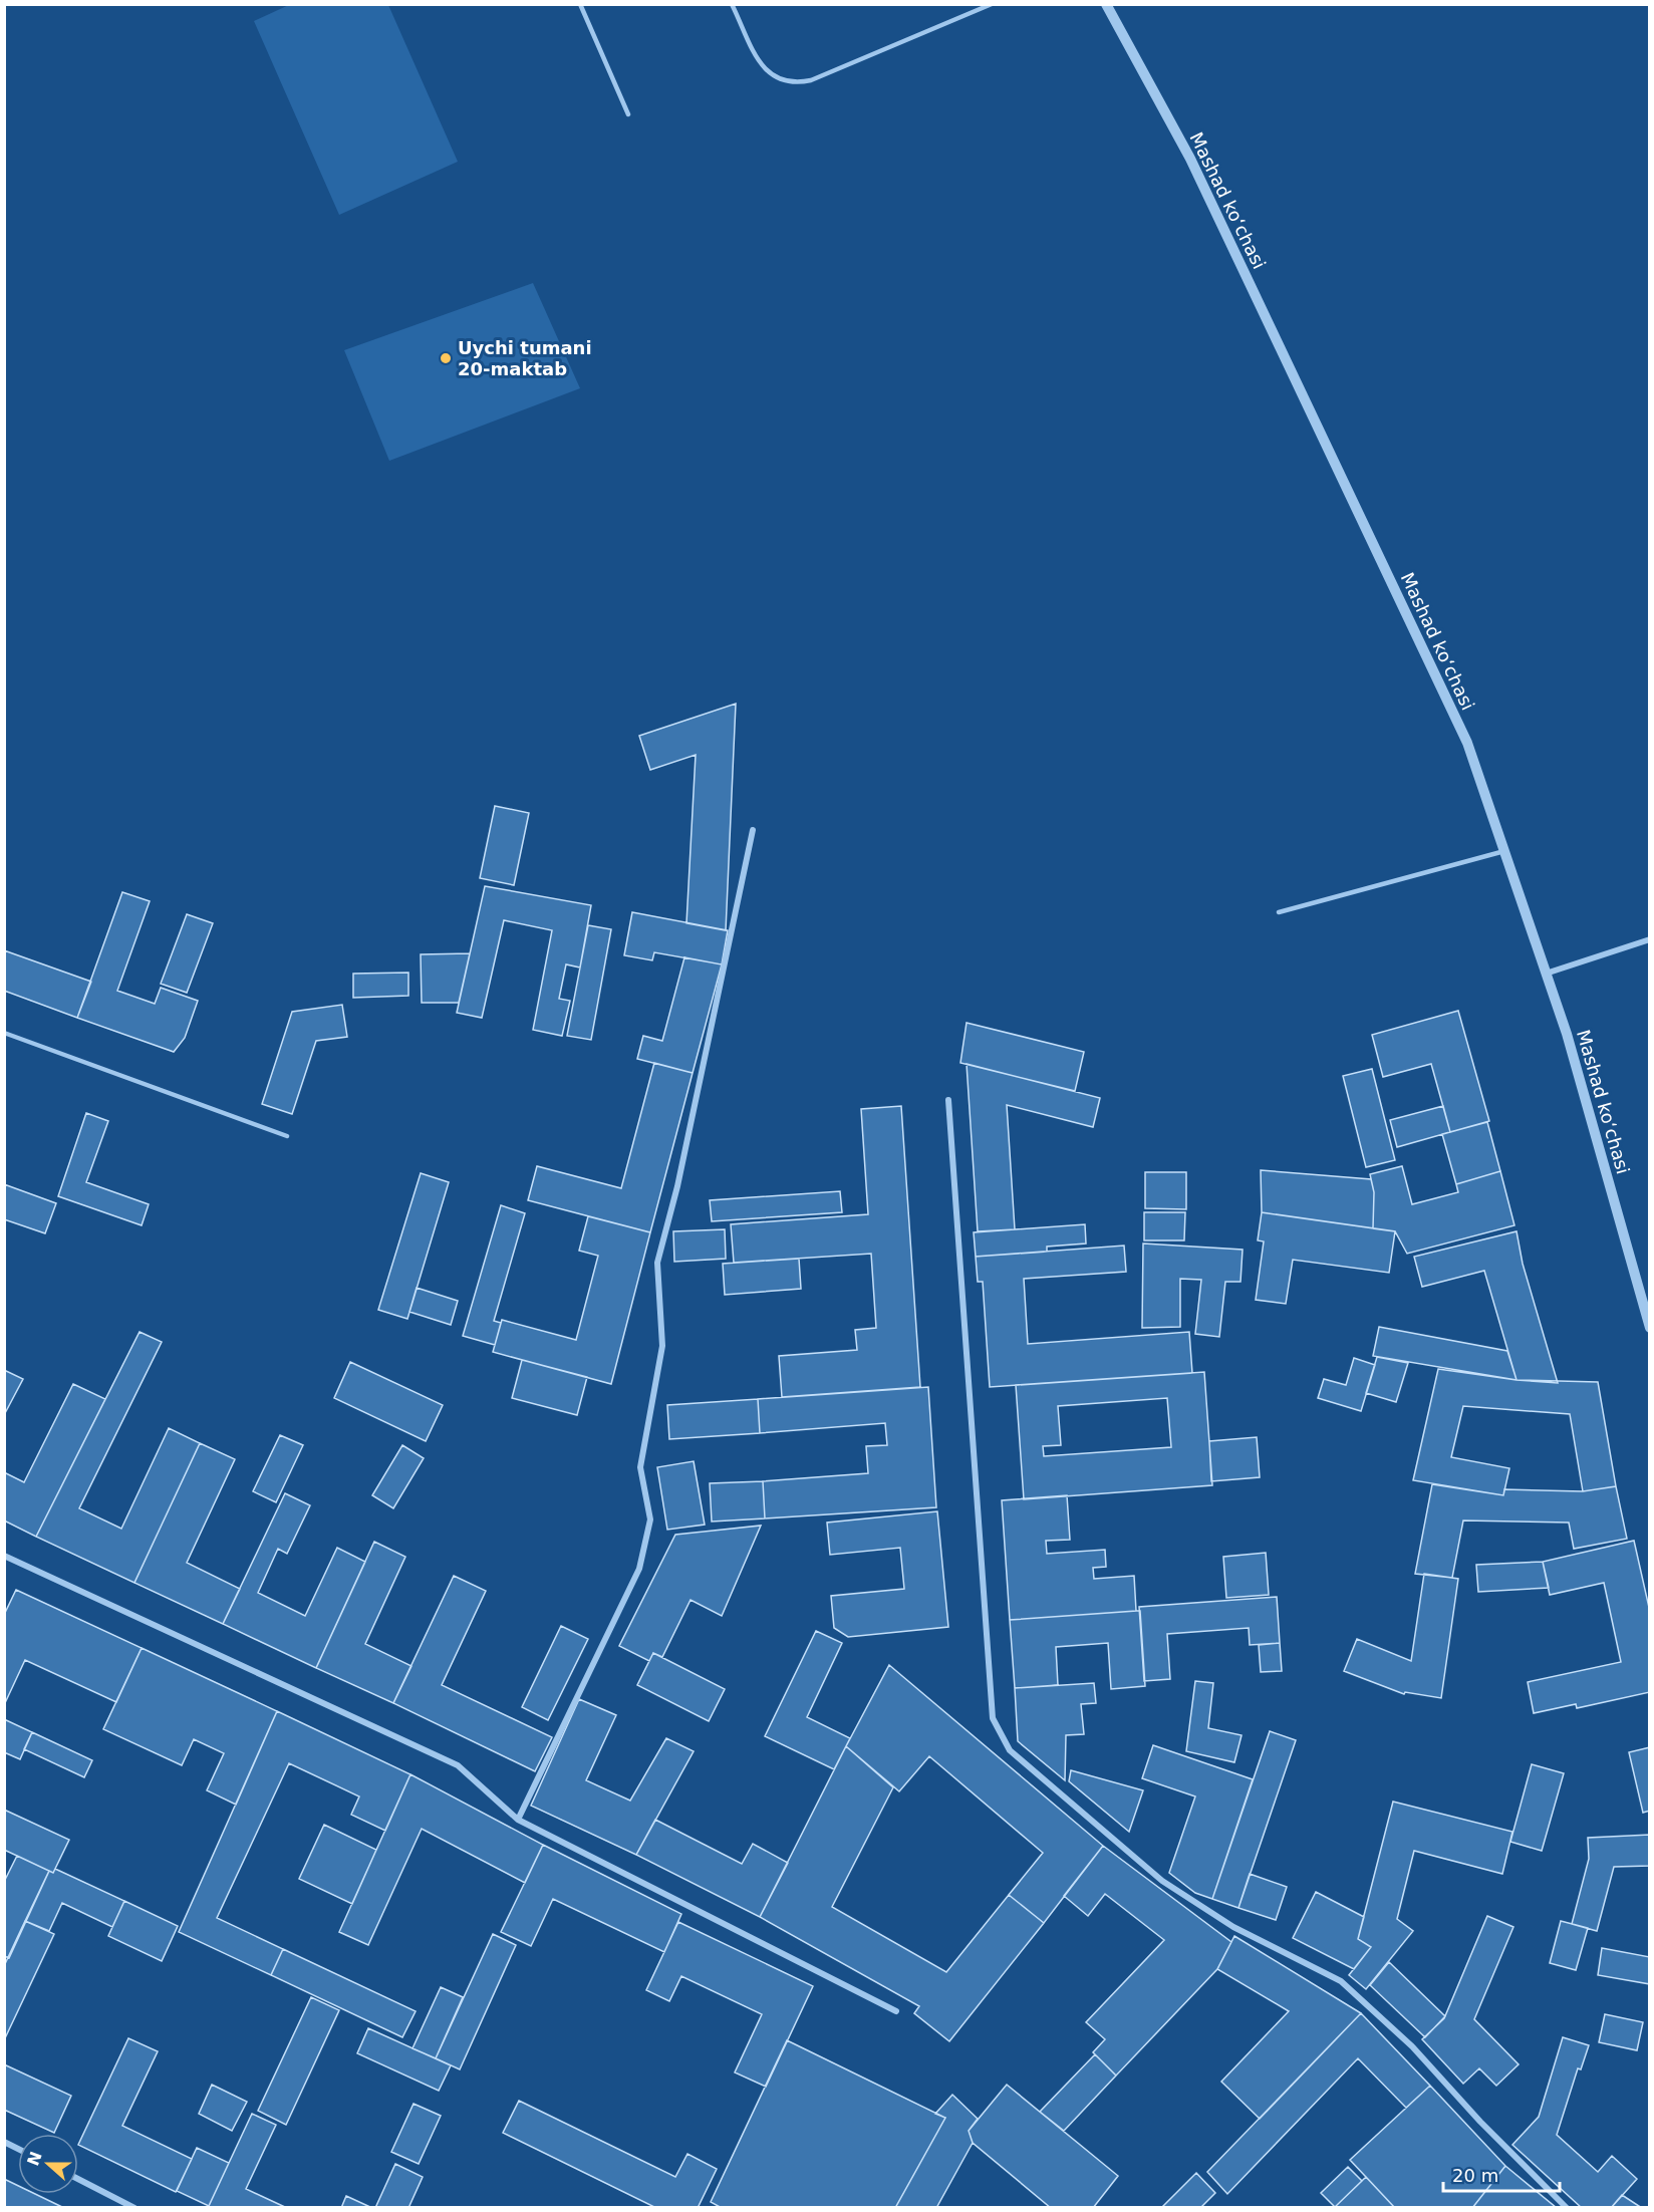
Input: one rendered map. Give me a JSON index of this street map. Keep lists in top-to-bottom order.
{
  "streets": {
    "street": ["Mashad koʻchasi"]
  },
  "places": ["Uychi tumani 20-maktab"],
  "scale_bar": "20 m",
  "north": "left"
}
